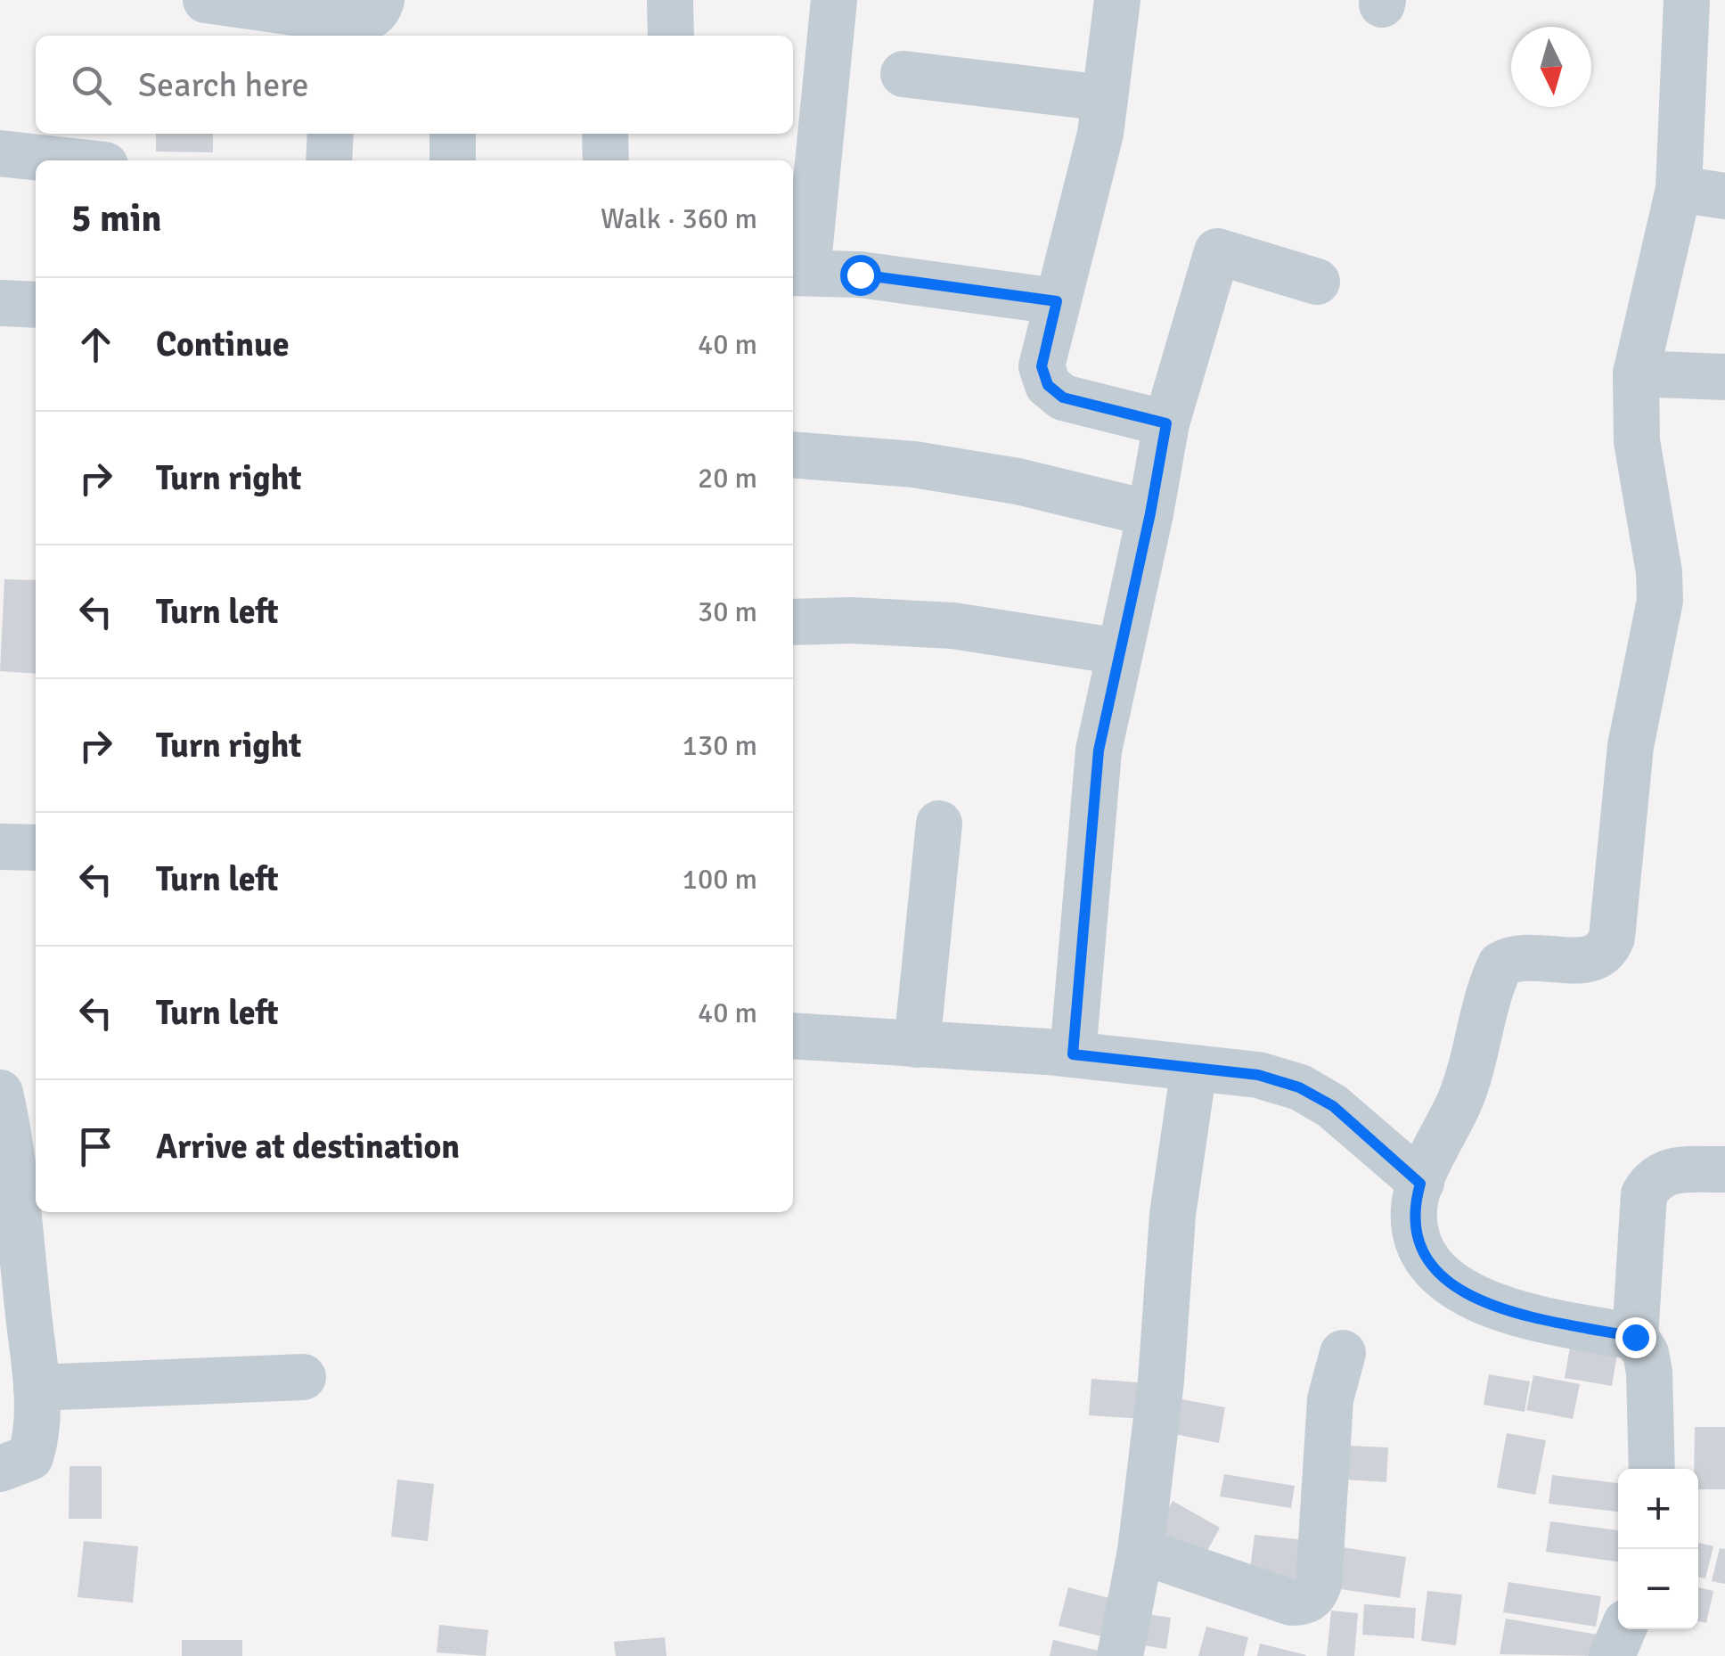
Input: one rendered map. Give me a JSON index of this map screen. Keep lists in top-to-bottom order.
{
  "north": "bottom",
  "page": {
    "search": "Search here",
    "heading": ["5 min", "Walk · 360 m"],
    "list": [
      ["Continue", "40 m"],
      ["Turn right", "20 m"],
      ["Turn left", "30 m"],
      ["Turn right", "130 m"],
      ["Turn left", "100 m"],
      ["Turn left", "40 m"],
      "Arrive at destination"
    ],
    "map_buttons": ["+", "−"]
  }
}
